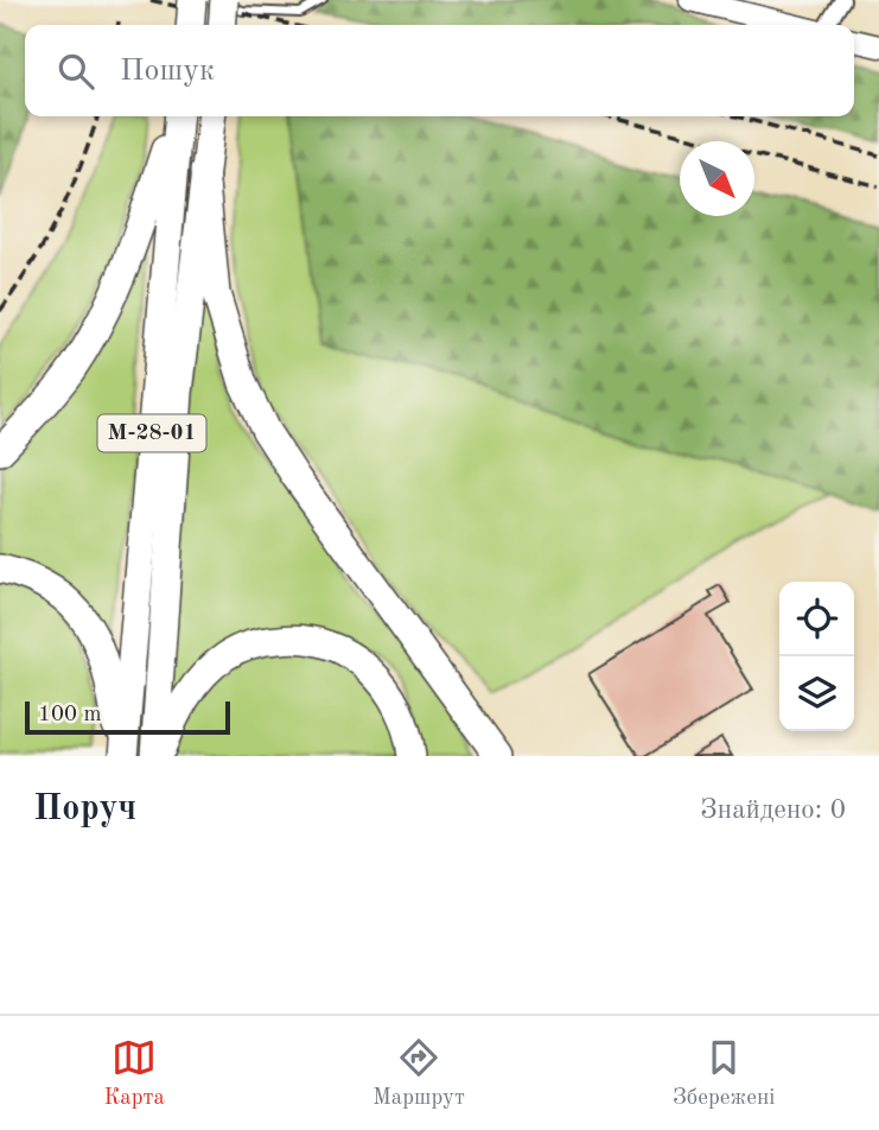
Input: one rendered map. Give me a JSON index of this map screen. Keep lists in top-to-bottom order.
{
  "streets": {
    "highway": ["М-28-01"]
  },
  "scale_bar": "100 m",
  "north": "bottom right",
  "page": {
    "search": "Пошук",
    "scale": "100 m",
    "heading": ["Поруч", "Знайдено: 0"],
    "nav": ["Карта", "Маршрут", "Збережені"]
  }
}
